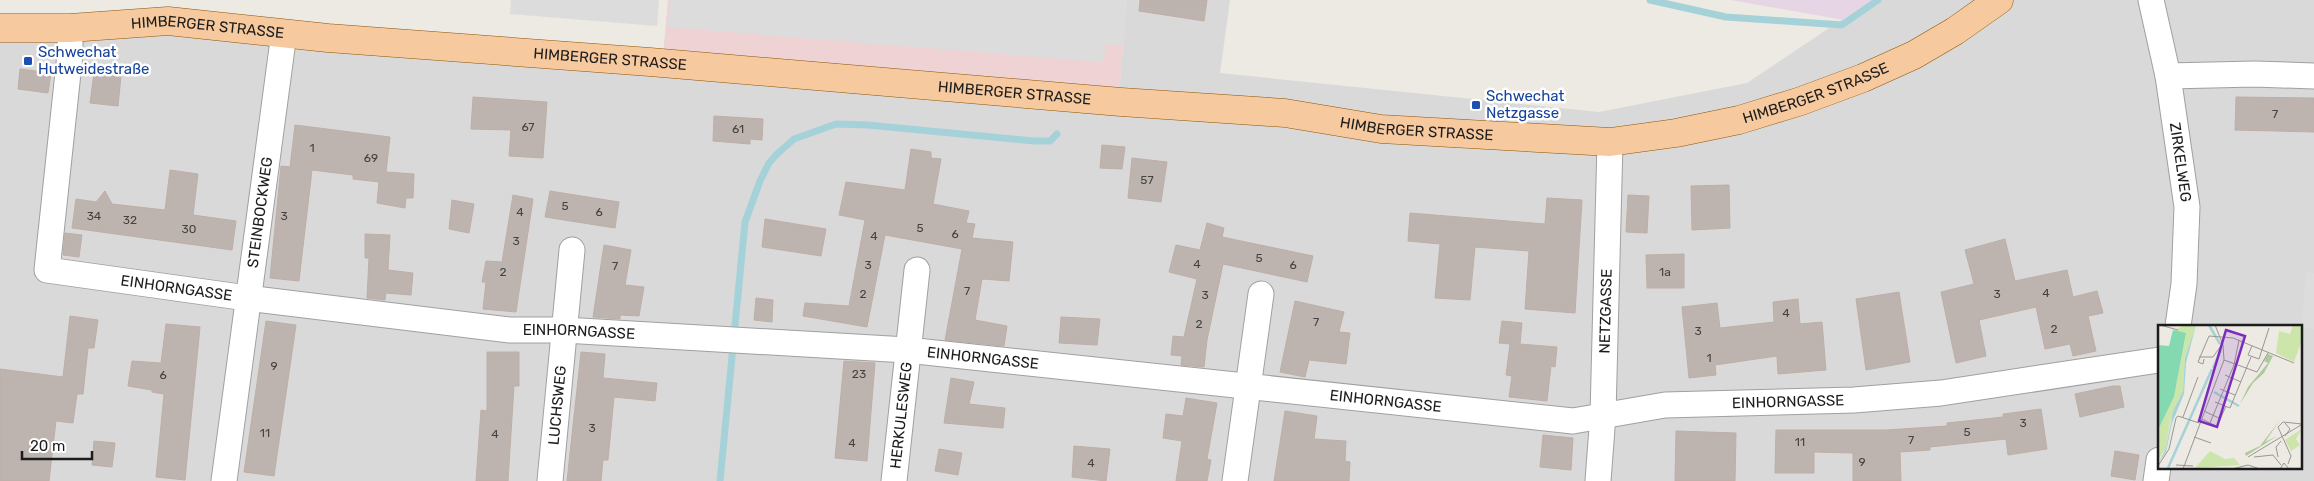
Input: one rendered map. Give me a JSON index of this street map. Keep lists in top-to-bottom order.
{
  "streets": {
    "main road": ["HIMBERGER STRASSE"],
    "street": [
      "ZIRKELWEG",
      "STEINBOCKWEG",
      "EINHORNGASSE",
      "NETZGASSE",
      "LUCHSWEG",
      "HERKULESWEG"
    ]
  },
  "crossings": [
    ["HIMBERGER STRASSE", "STEINBOCKWEG"],
    ["HIMBERGER STRASSE", "EINHORNGASSE"],
    ["HIMBERGER STRASSE", "NETZGASSE"],
    ["STEINBOCKWEG", "EINHORNGASSE"],
    ["EINHORNGASSE", "NETZGASSE"],
    ["EINHORNGASSE", "LUCHSWEG"],
    ["EINHORNGASSE", "HERKULESWEG"]
  ],
  "places": {
    "transit": ["Schwechat Hutweidestraße", "Schwechat Netzgasse"]
  },
  "house_numbers": [
    "7",
    "67",
    "61",
    "1",
    "69",
    "57",
    "5",
    "4",
    "6",
    "34",
    "3",
    "32",
    "5",
    "30",
    "6",
    "4",
    "3",
    "5",
    "4",
    "3",
    "6",
    "7",
    "2",
    "1a",
    "7",
    "4",
    "2",
    "3",
    "3",
    "4",
    "7",
    "2",
    "2",
    "3",
    "1",
    "9",
    "23",
    "6",
    "3",
    "3",
    "5",
    "11",
    "4",
    "7",
    "11",
    "4",
    "9",
    "4"
  ],
  "scale_bar": "20 m"
}
